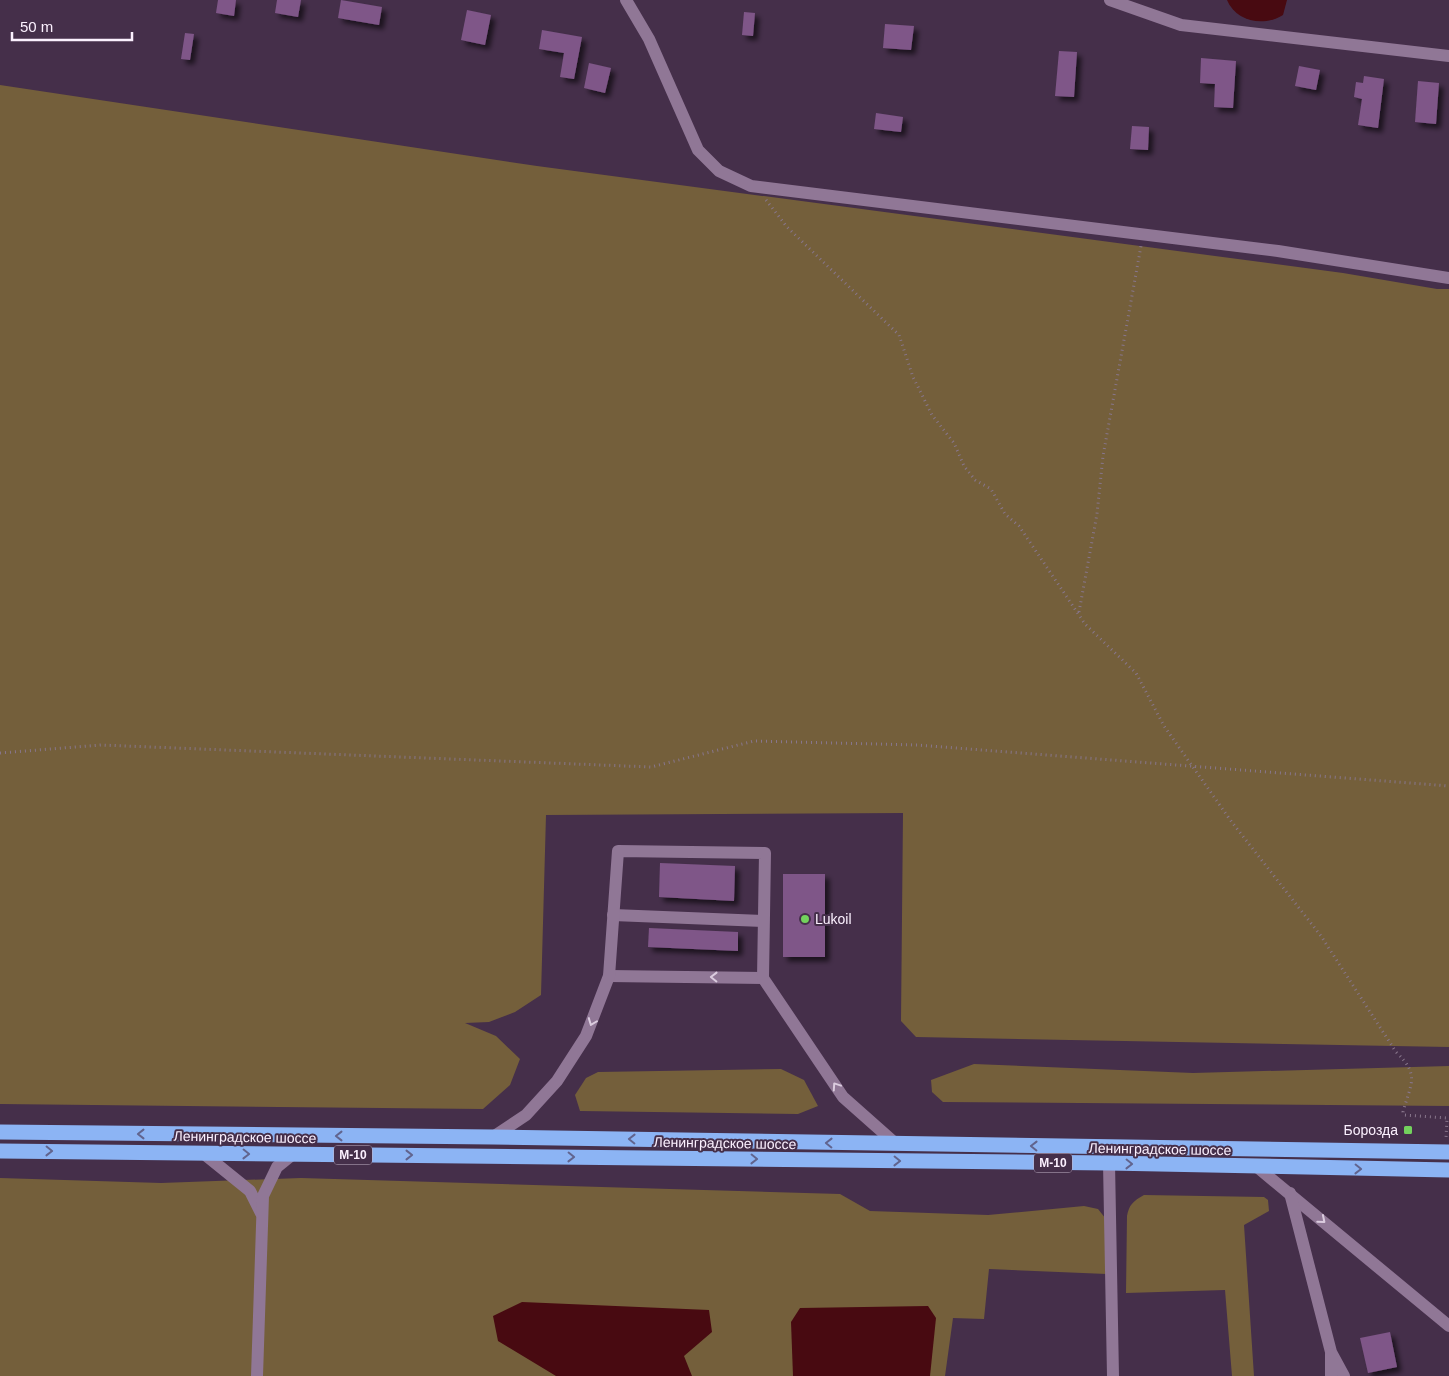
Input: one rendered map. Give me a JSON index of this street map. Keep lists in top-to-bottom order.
{
  "streets": {
    "highway": ["Ленинградское шоссе", "М-10"]
  },
  "places": {
    "other": ["Lukoil"],
    "transit": ["Борозда"]
  },
  "scale_bar": "50 m"
}
